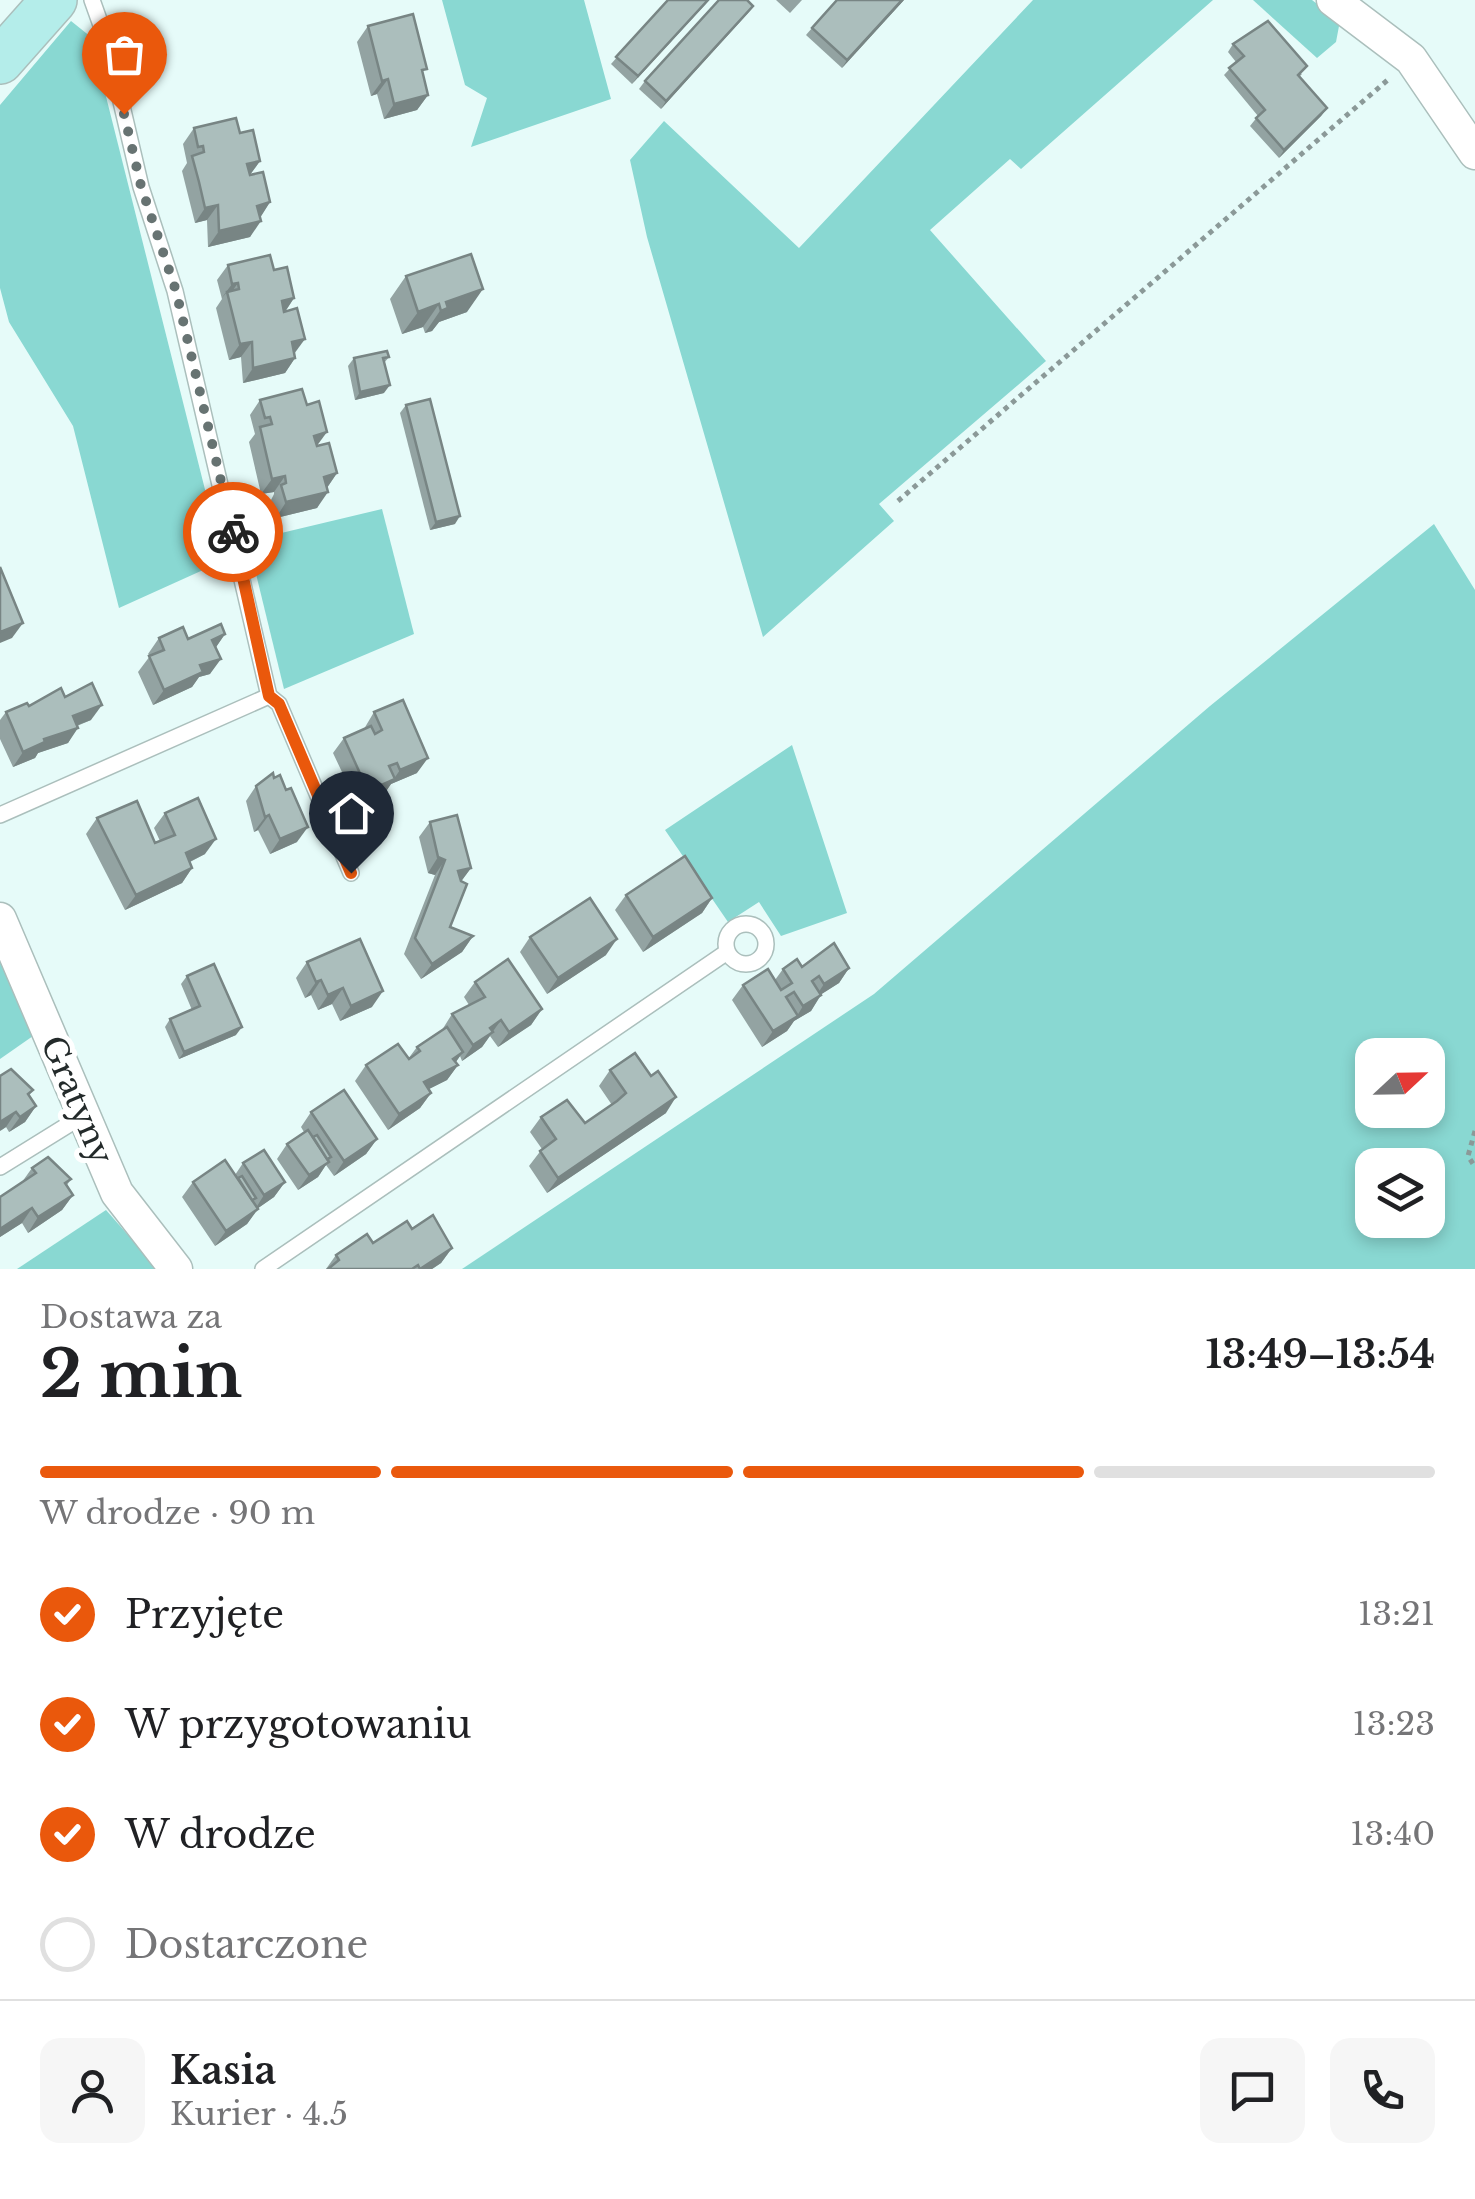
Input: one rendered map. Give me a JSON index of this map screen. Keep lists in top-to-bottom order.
{
  "streets": {
    "street": ["Gratyny"]
  },
  "north": "right",
  "page": {
    "heading": ["2 min", "Dostawa za", "13:49–13:54"],
    "panel": ["Kasia", "Kurier · 4.5"],
    "bar": "W drodze · 90 m",
    "list": [
      ["Przyjęte", "13:21"],
      ["W przygotowaniu", "13:23"],
      ["W drodze", "13:40"],
      "Dostarczone"
    ]
  }
}
